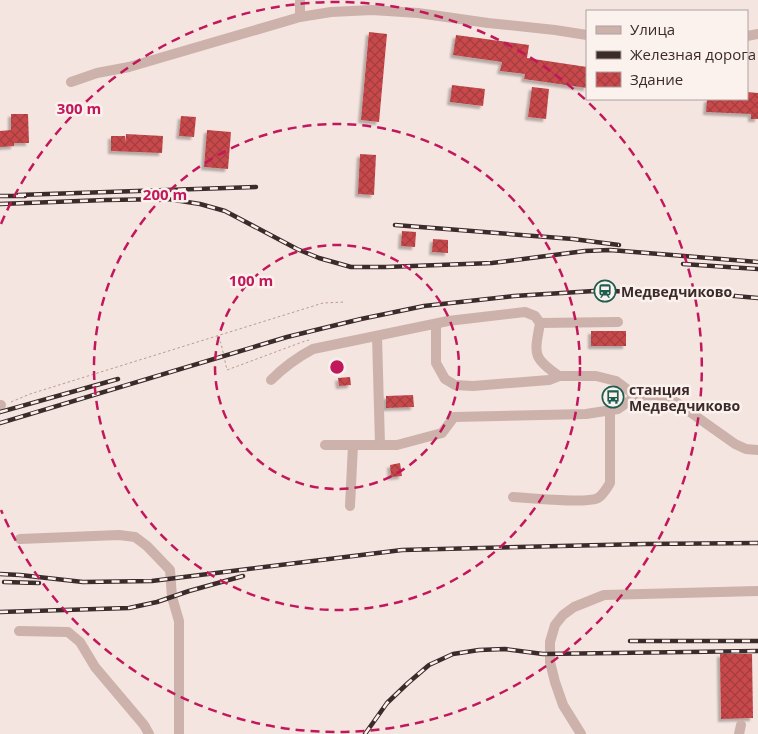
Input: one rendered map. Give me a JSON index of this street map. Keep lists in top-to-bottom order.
{
  "places": {
    "station": ["Медведчиково"],
    "bus stop": ["станция Медведчиково"]
  },
  "legend": ["Улица", "Железная дорога", "Здание"],
  "rings": ["300 m", "200 m", "100 m"]
}
